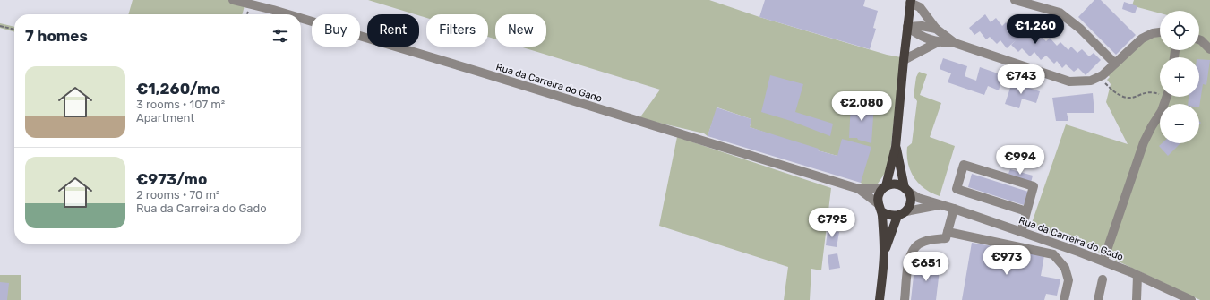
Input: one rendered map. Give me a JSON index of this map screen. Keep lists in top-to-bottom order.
{
  "streets": {
    "street": ["Rua da Carreira do Gado"]
  },
  "page": {
    "map_buttons": ["+", "−"],
    "price": [
      "€1,260",
      "€743",
      "€2,080",
      "€994",
      "€795",
      "€973",
      "€651"
    ],
    "chip": [
      "Buy",
      "Rent",
      "Filters",
      "New"
    ],
    "heading": "7 homes",
    "list": [
      {
        "name": "€1,260/mo",
        "note": "3 rooms · 107 m² · Apartment"
      },
      {
        "name": "€973/mo",
        "note": "2 rooms · 70 m² · Rua da Carreira do Gado"
      }
    ]
  }
}
